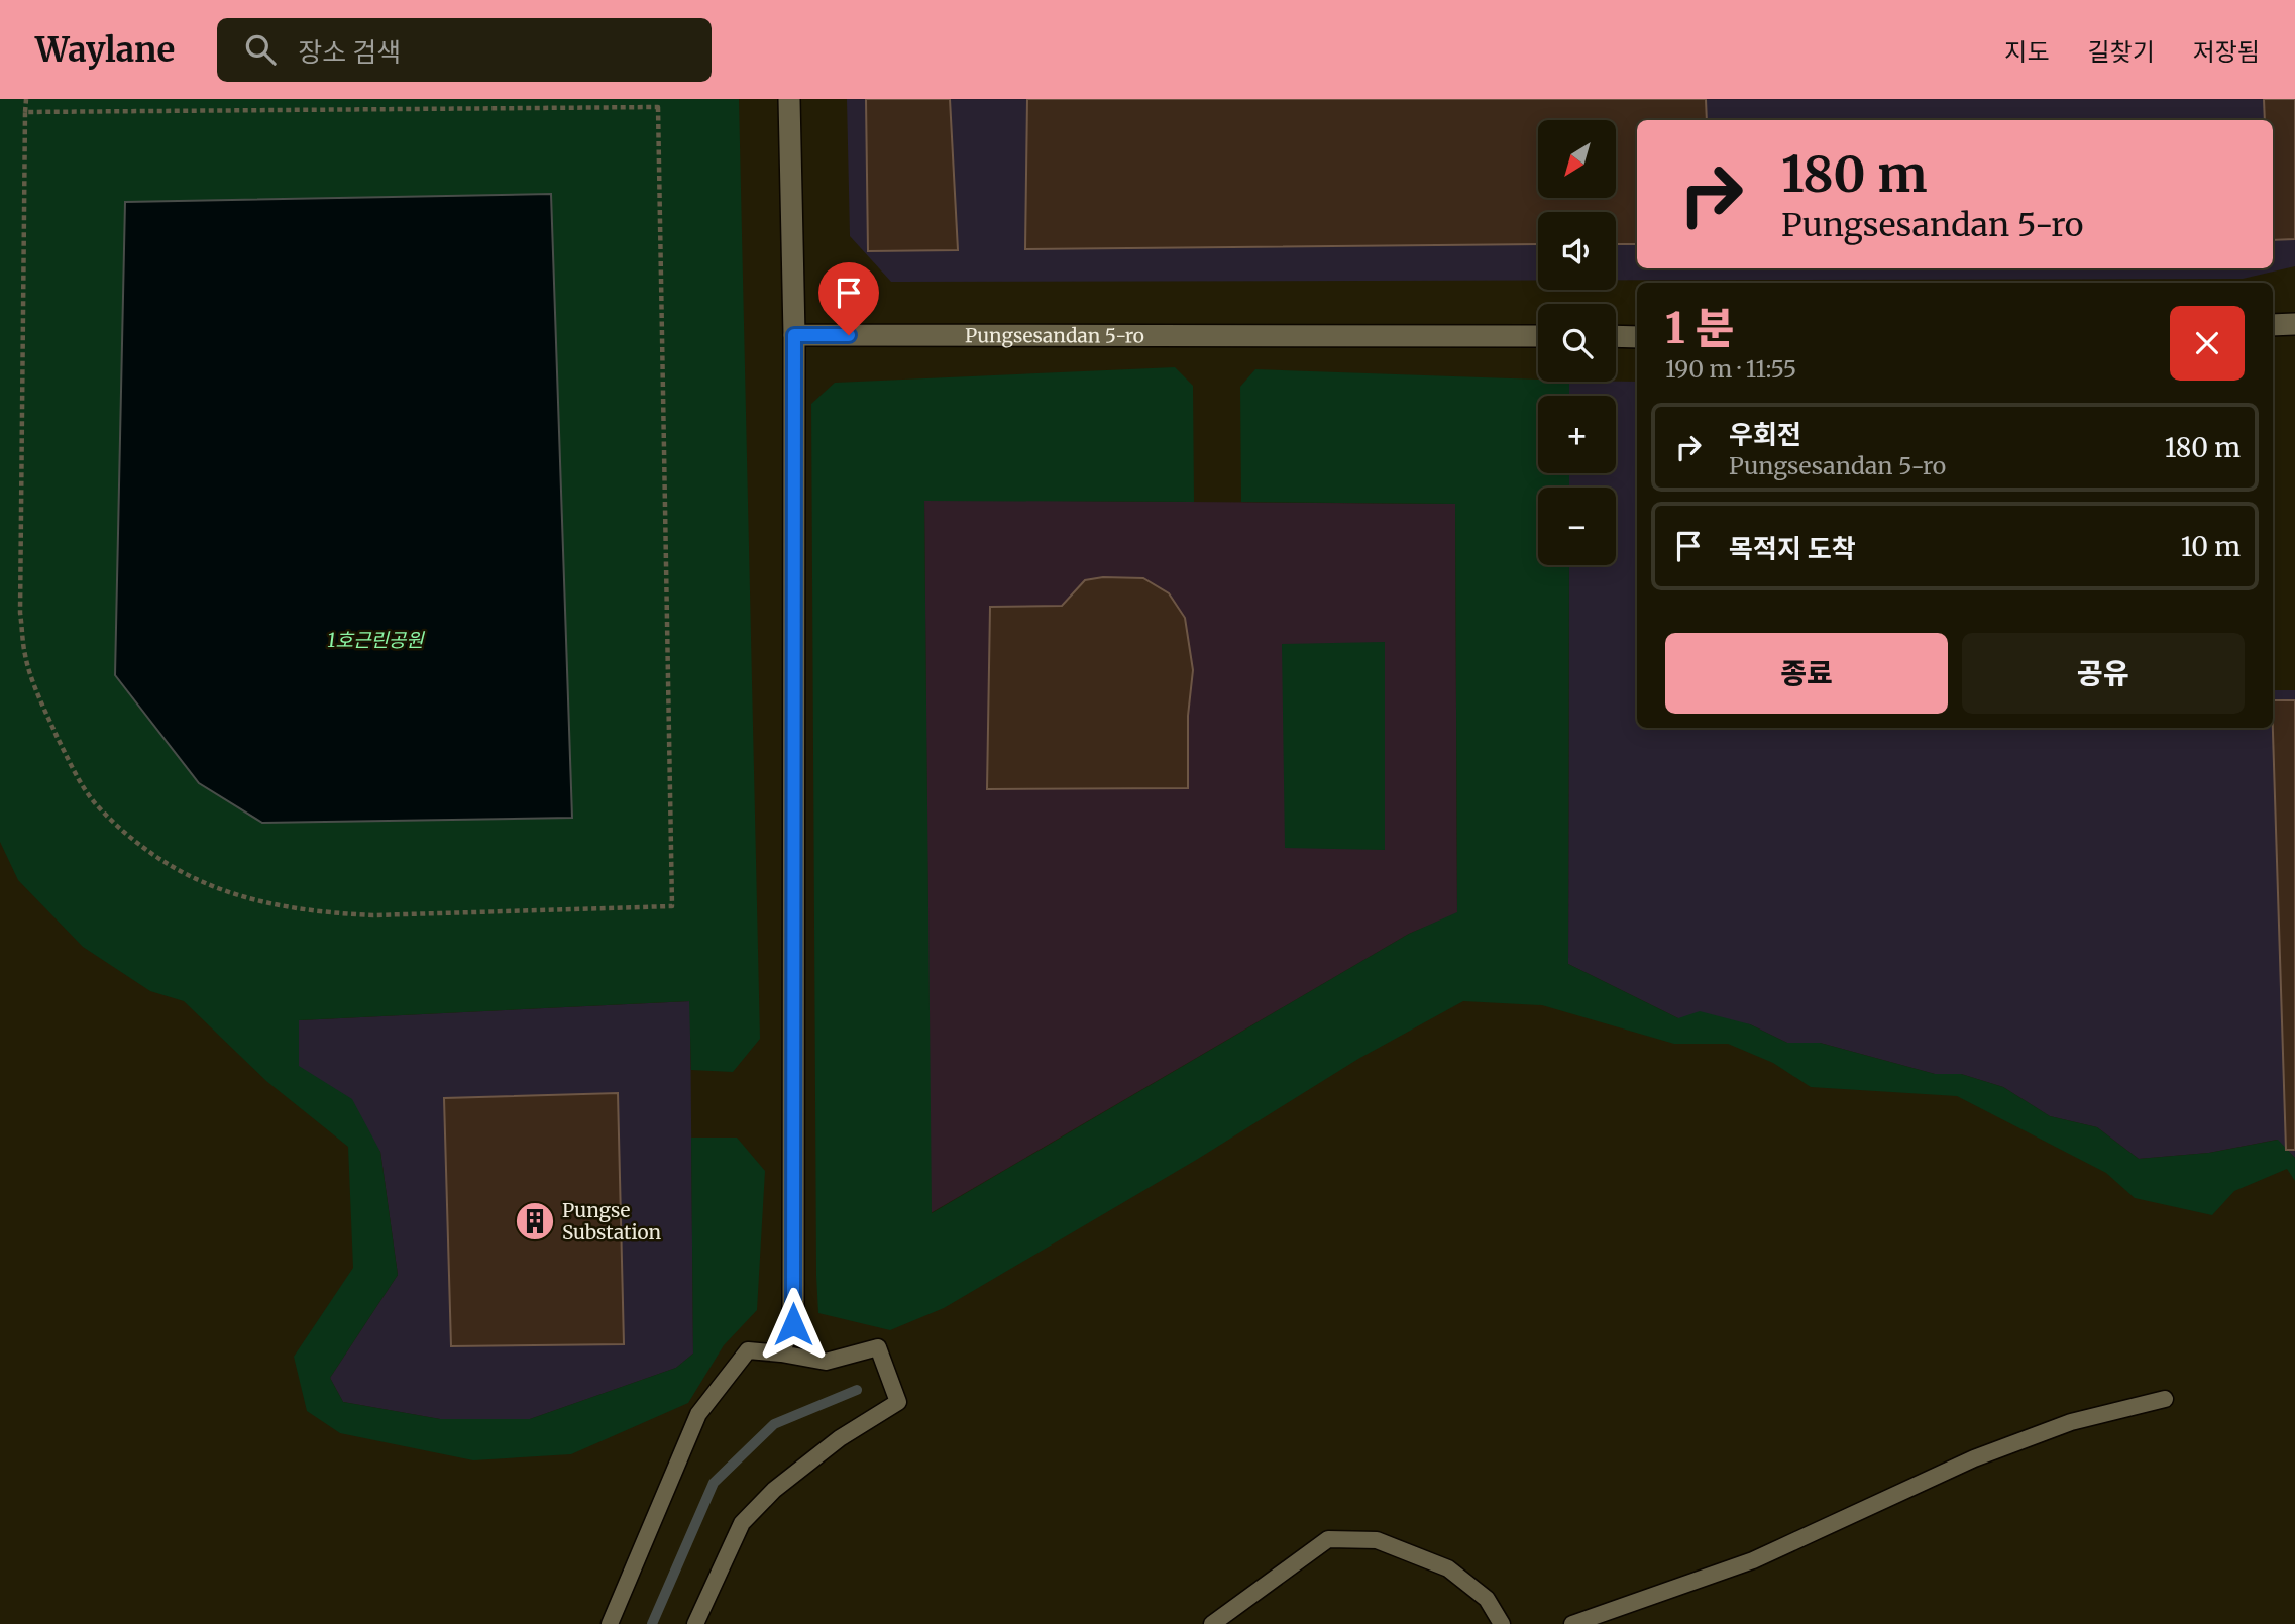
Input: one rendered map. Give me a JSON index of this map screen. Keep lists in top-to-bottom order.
{
  "streets": {
    "street": ["Pungsesandan 5-ro"]
  },
  "parks": ["1호근린공원"],
  "places": {
    "building": ["Pungse Substation"]
  },
  "north": "bottom left",
  "page": {
    "header": "Waylane",
    "search": "장소 검색",
    "nav": ["지도", "길찾기", "저장됨"],
    "map_buttons": ["+", "−"],
    "turn": ["180 m", "Pungsesandan 5-ro"],
    "heading": ["1 분", "190 m · 11:55"],
    "list": [
      {
        "name": "우회전",
        "note": "Pungsesandan 5-ro",
        "value": "180 m"
      },
      {
        "name": "목적지 도착",
        "value": "10 m"
      }
    ],
    "buttons": ["종료", "공유"]
  }
}
